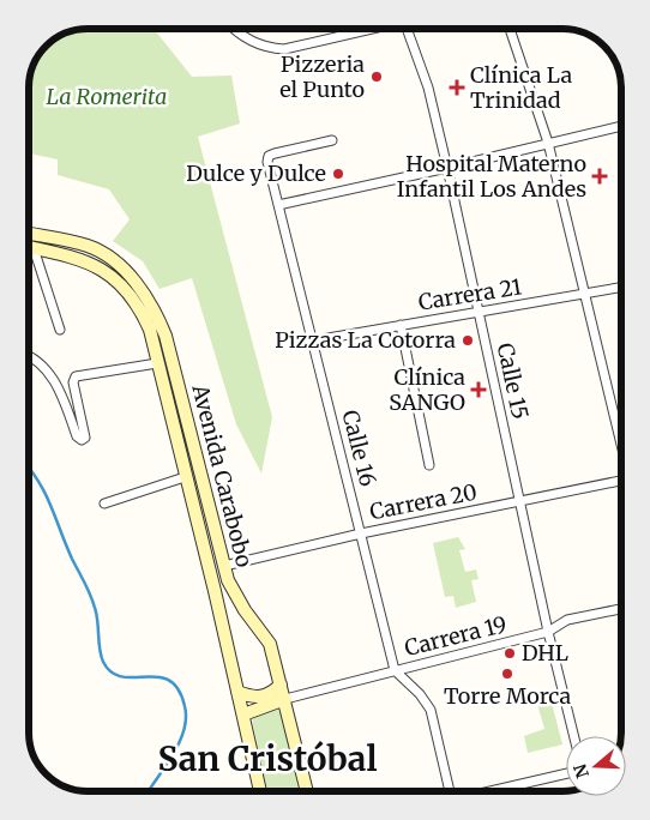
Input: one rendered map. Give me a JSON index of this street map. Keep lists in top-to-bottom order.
{
  "streets": {
    "main road": ["Avenida Carabobo"],
    "street": [
      "Carrera 21",
      "Calle 15",
      "Calle 16",
      "Carrera 20",
      "Carrera 19"
    ]
  },
  "crossings": [
    ["Carrera 21", "Calle 15"],
    ["Carrera 21", "Calle 16"],
    ["Calle 15", "Carrera 20"],
    ["Calle 15", "Carrera 19"],
    ["Calle 16", "Carrera 20"],
    ["Calle 16", "Carrera 19"],
    ["Avenida Carabobo", "Carrera 20"],
    ["Avenida Carabobo", "Carrera 19"]
  ],
  "districts": ["San Cristóbal"],
  "parks": ["La Romerita"],
  "places": {
    "other": [
      "Pizzeria el Punto",
      "Dulce y Dulce",
      "Pizzas La Cotorra",
      "DHL",
      "Torre Morca"
    ],
    "health": ["Clínica La Trinidad", "Hospital Materno Infantil Los Andes", "Clínica SANGO"]
  },
  "north": "left"
}
